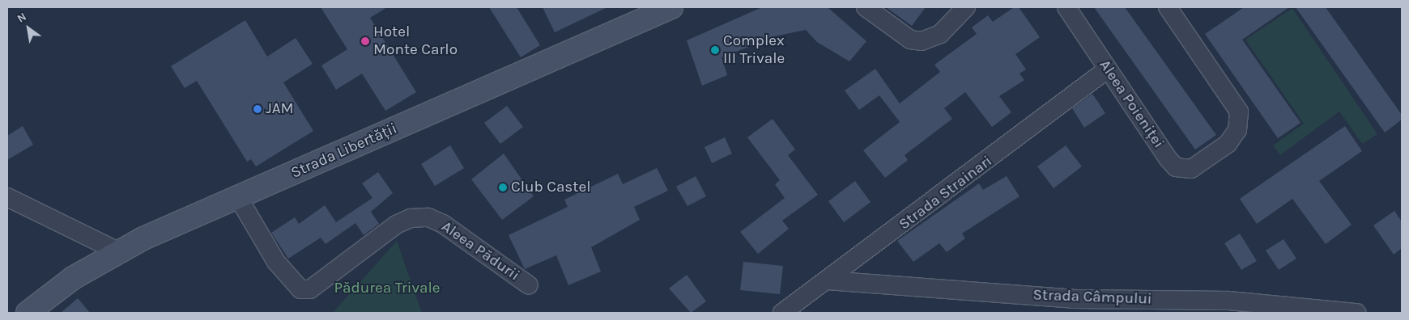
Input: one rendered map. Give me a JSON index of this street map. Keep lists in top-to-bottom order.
{
  "streets": {
    "street": [
      "Aleea Poieniței",
      "Strada Libertății",
      "Strada Strainari",
      "Aleea Pădurii",
      "Strada Câmpului"
    ]
  },
  "crossings": [
    ["Aleea Poieniței", "Strada Strainari"],
    ["Strada Libertății", "Aleea Pădurii"],
    ["Strada Strainari", "Strada Câmpului"]
  ],
  "parks": ["Pădurea Trivale"],
  "places": [
    "Hotel Monte Carlo",
    "Complex III Trivale",
    "JAM",
    "Club Castel"
  ],
  "north": "top left"
}
